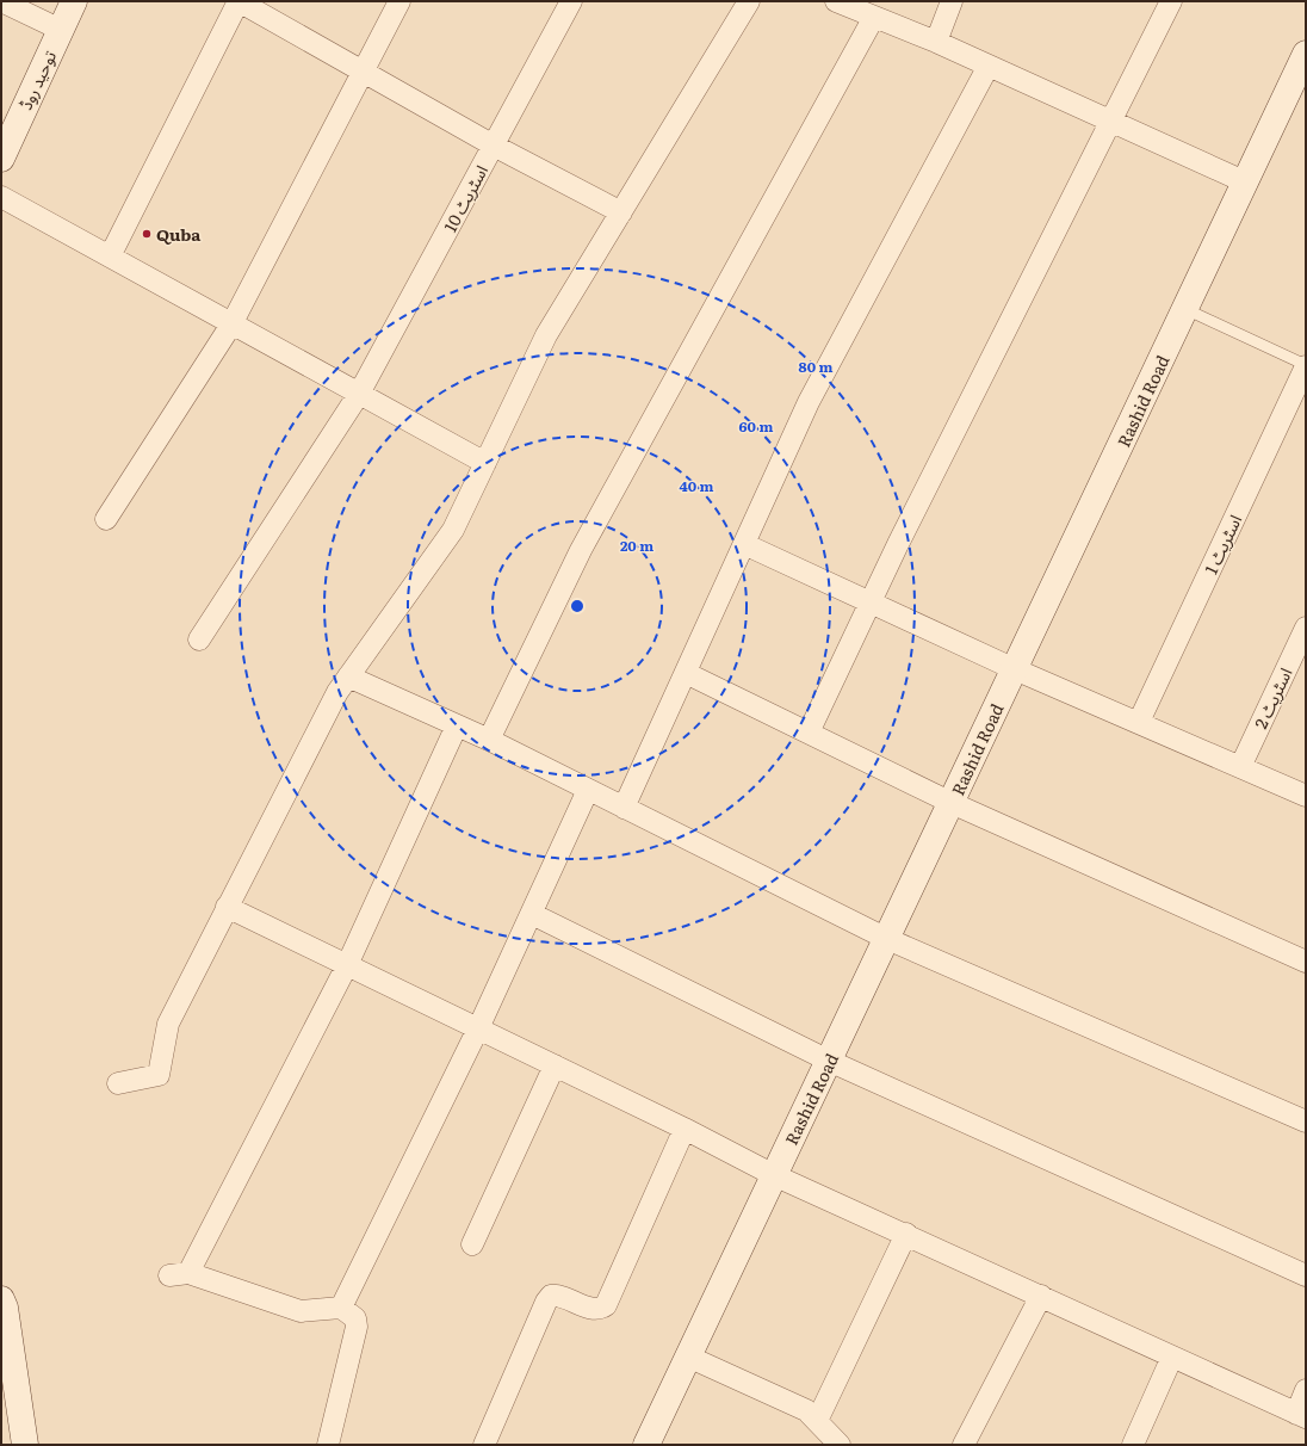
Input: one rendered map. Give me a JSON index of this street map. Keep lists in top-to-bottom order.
{
  "streets": {
    "main road": ["توحید روڈ", "Rashid Road"],
    "street": ["اسٹریٹ 10", "اسٹریٹ 1", "اسٹریٹ 2"]
  },
  "places": ["Quba"],
  "rings": [
    "80 m",
    "60 m",
    "40 m",
    "20 m"
  ]
}
